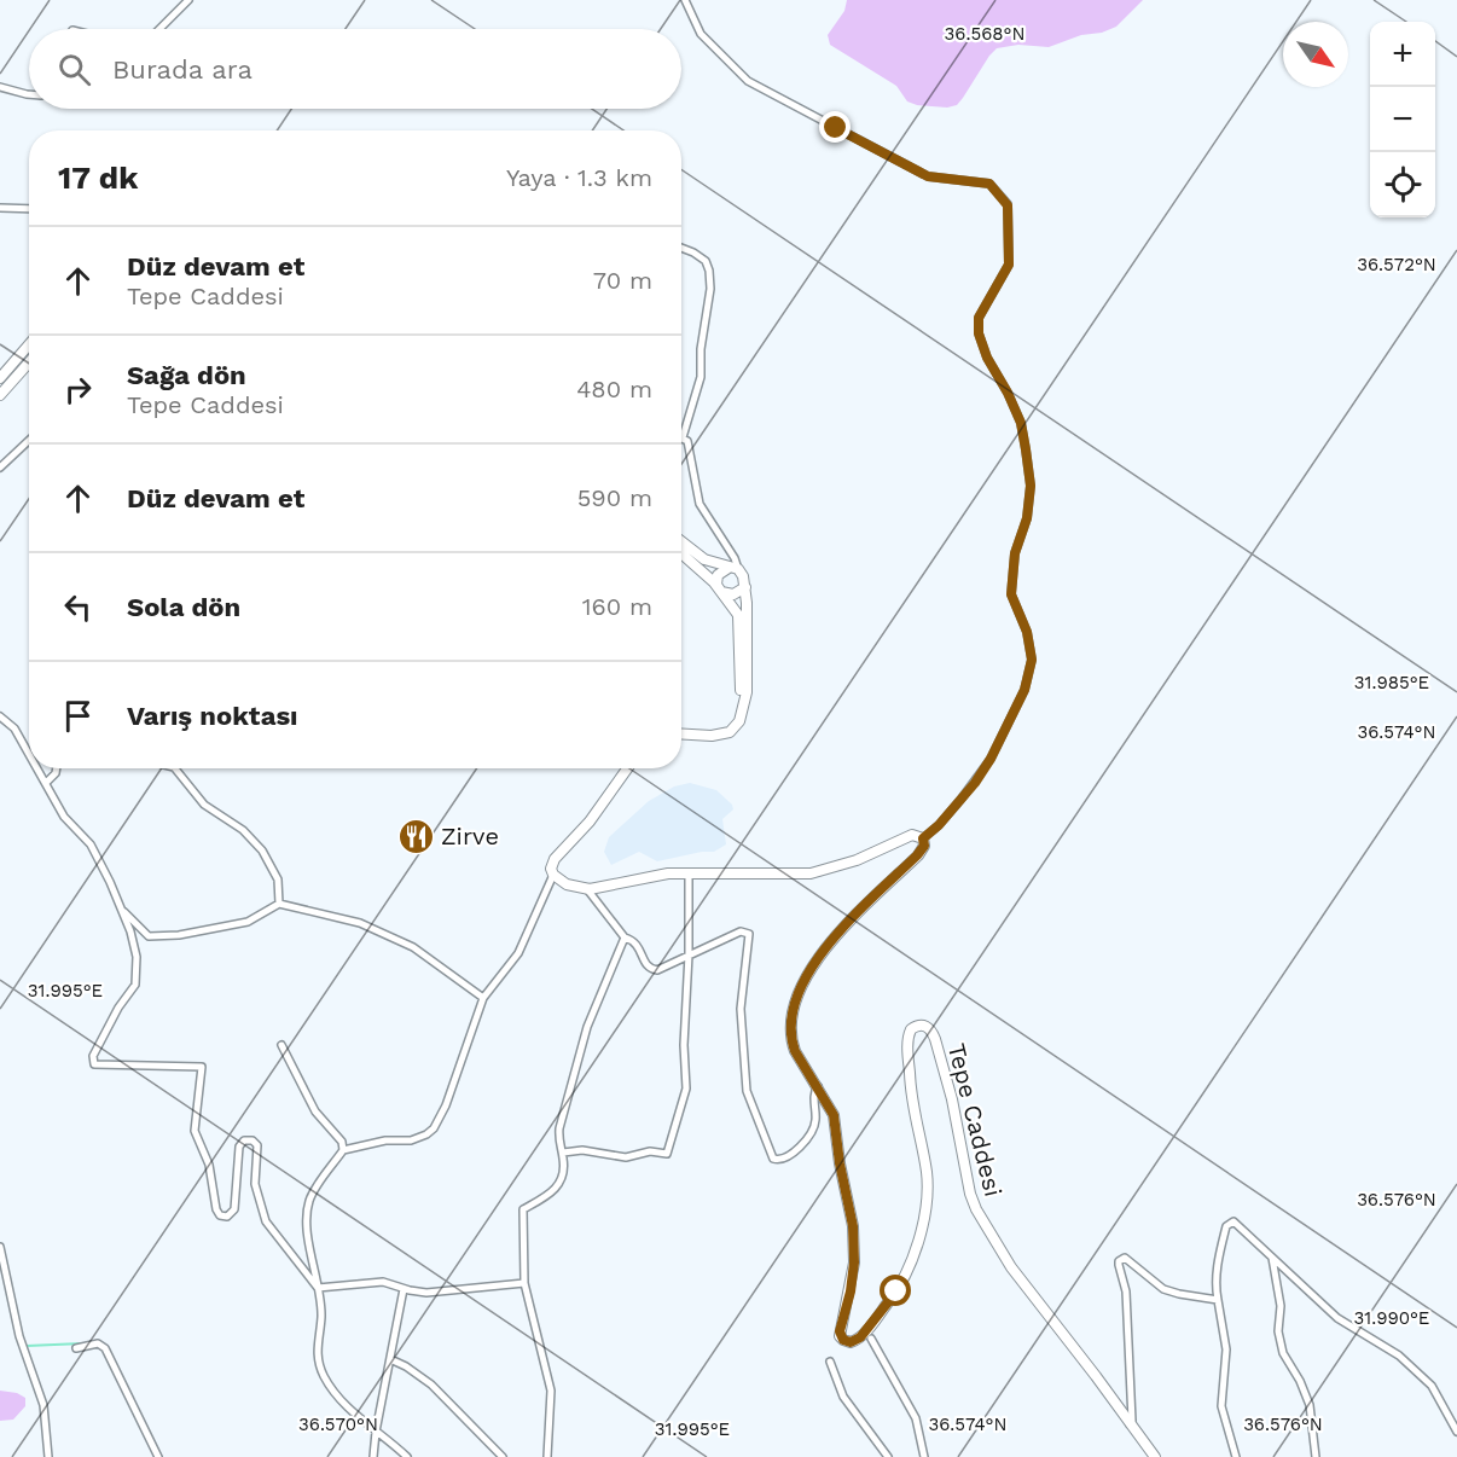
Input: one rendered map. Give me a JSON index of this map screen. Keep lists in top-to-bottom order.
{
  "streets": {
    "street": ["Tepe Caddesi"]
  },
  "places": {
    "restaurant": ["Zirve"]
  },
  "north": "bottom right",
  "page": {
    "map_buttons": ["+", "−"],
    "search": "Burada ara",
    "heading": ["17 dk", "Yaya · 1.3 km"],
    "list": [
      ["Düz devam et", "Tepe Caddesi", "70 m"],
      ["Sağa dön", "Tepe Caddesi", "480 m"],
      ["Düz devam et", "590 m"],
      ["Sola dön", "160 m"],
      "Varış noktası"
    ]
  },
  "coordinates": [
    "36.568°N",
    "36.572°N",
    "31.985°E",
    "36.574°N",
    "31.995°E",
    "36.576°N",
    "31.990°E",
    "36.570°N"
  ]
}
